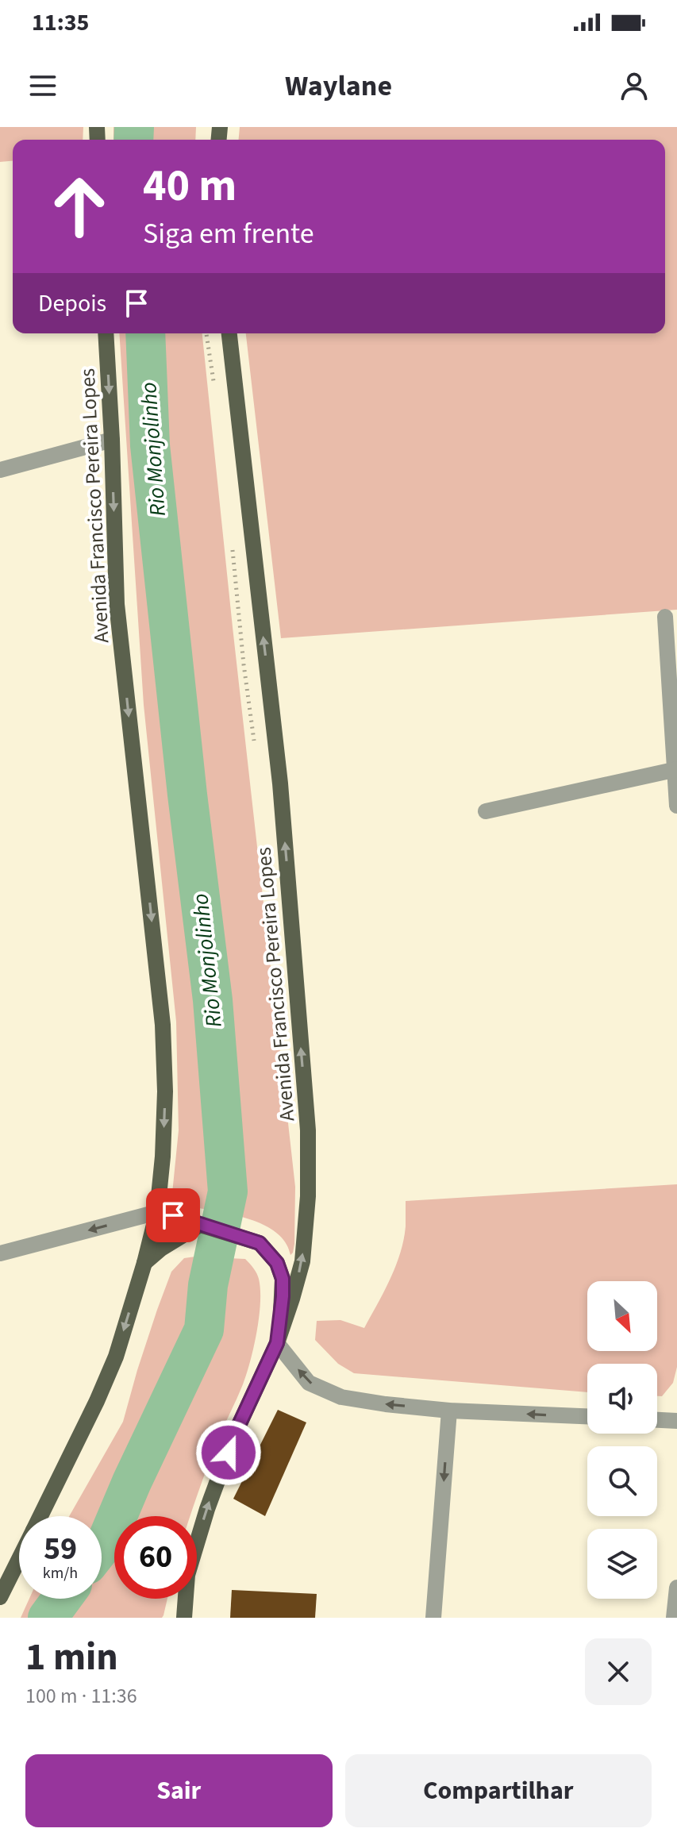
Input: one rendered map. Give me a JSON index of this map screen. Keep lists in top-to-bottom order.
{
  "streets": {
    "main road": ["Avenida Francisco Pereira Lopes"]
  },
  "water": ["Rio Monjolinho"],
  "north": "bottom right",
  "page": {
    "status": "11:35",
    "header": "Waylane",
    "turn": ["40 m", "Siga em frente"],
    "then": "Depois",
    "speed": "59 km/h",
    "limit": "60",
    "heading": ["1 min", "100 m · 11:36"],
    "buttons": ["Sair", "Compartilhar"]
  }
}
